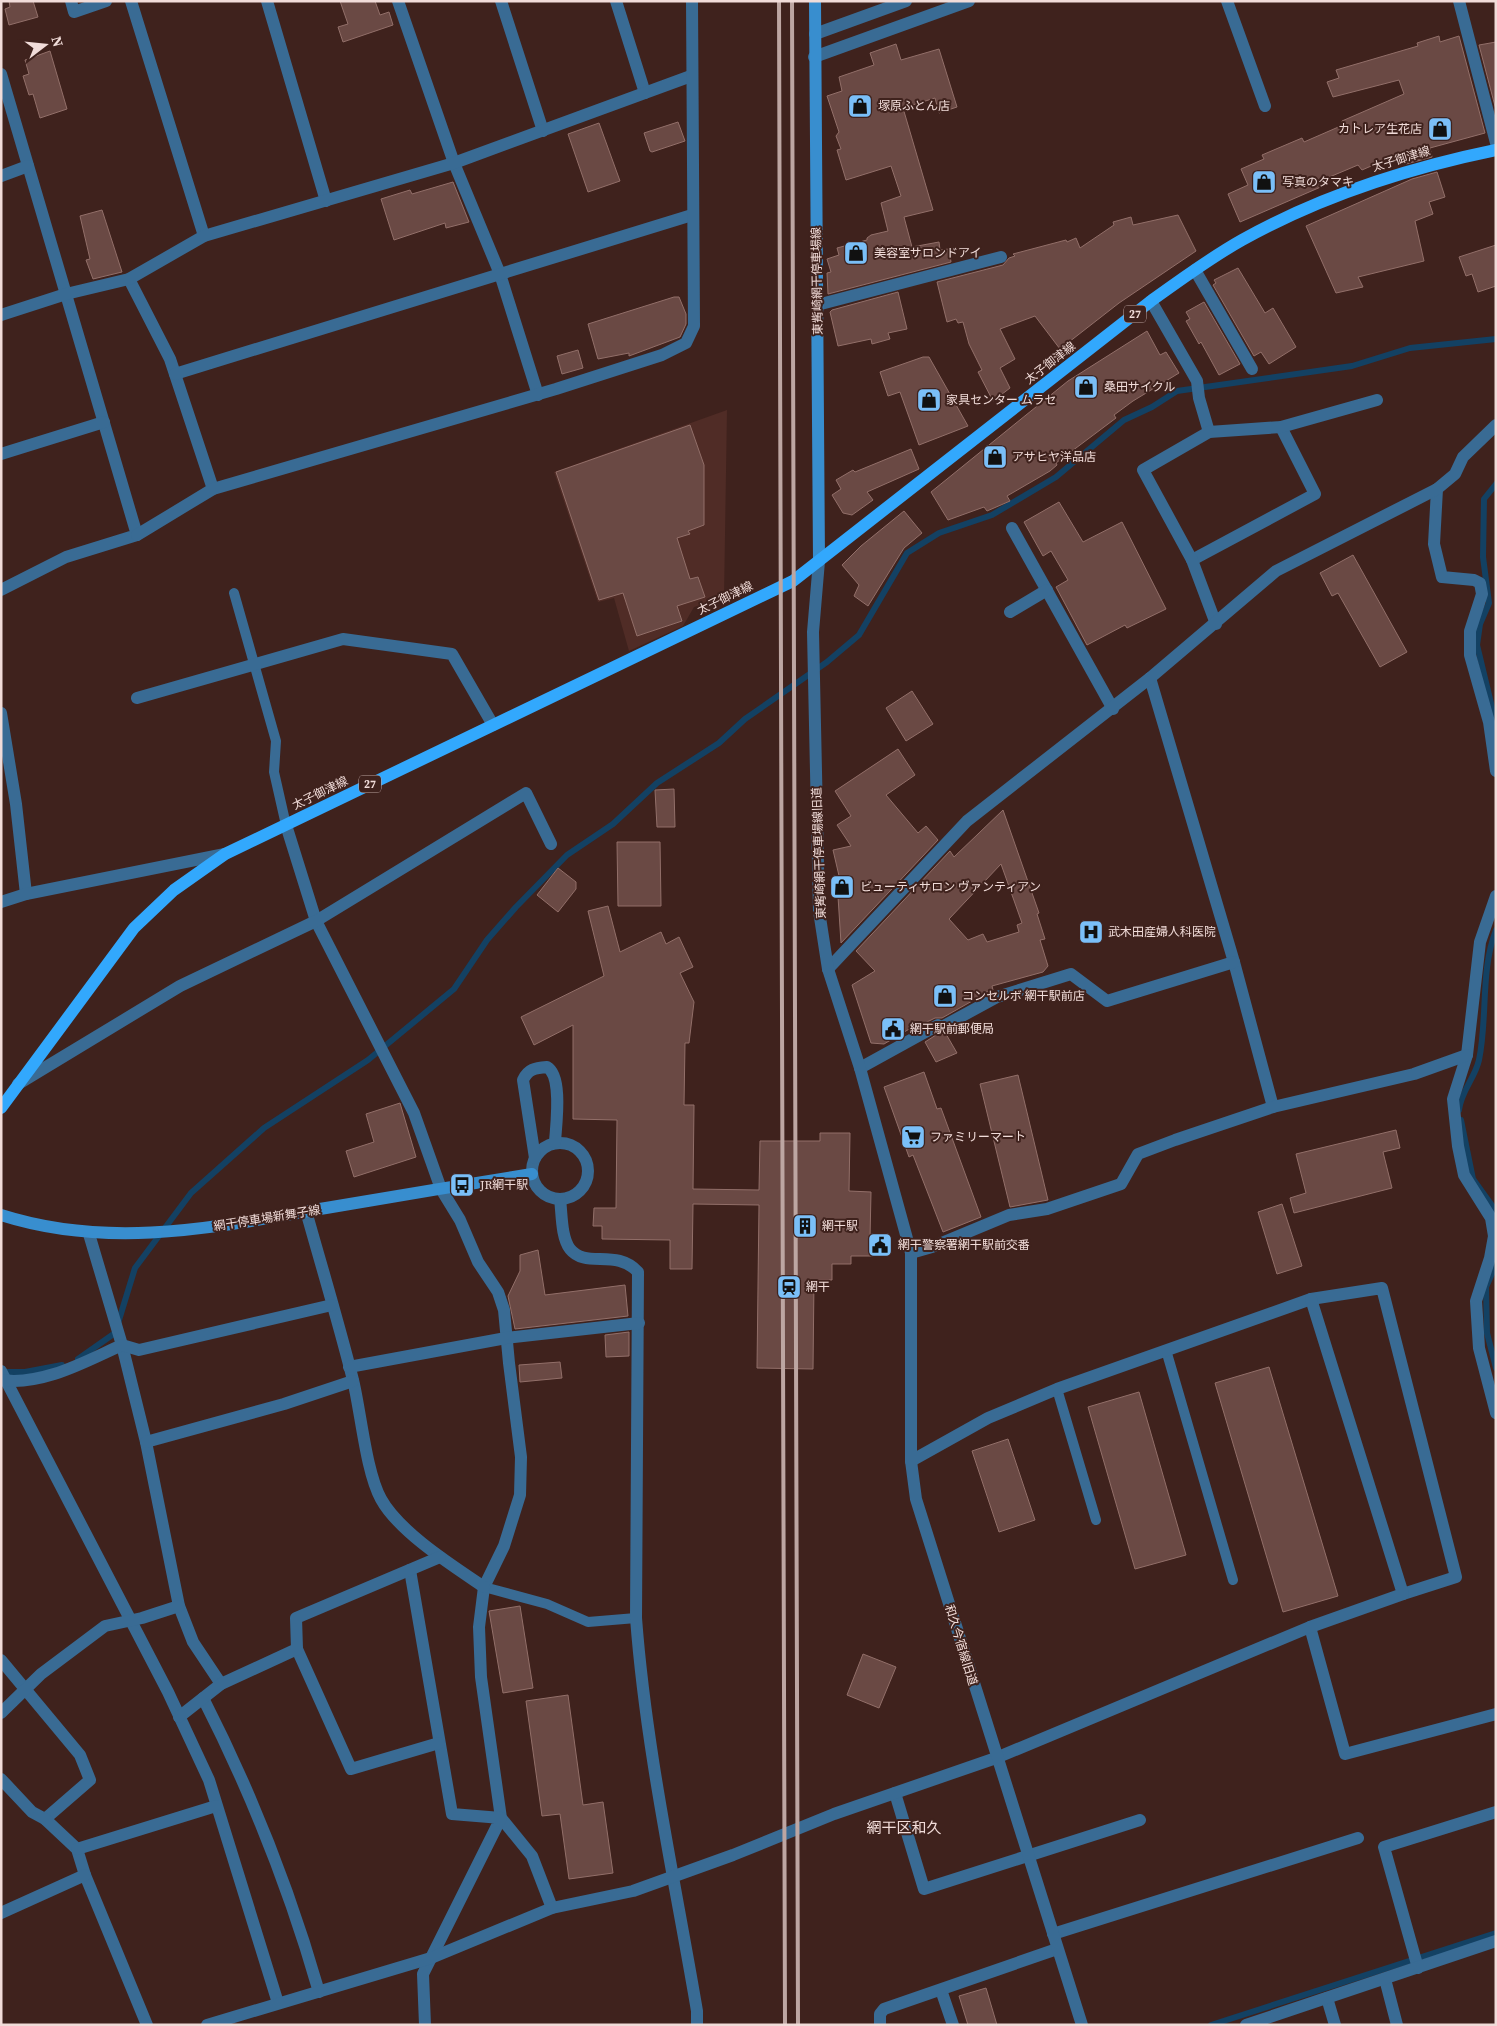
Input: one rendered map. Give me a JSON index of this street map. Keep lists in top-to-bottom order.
{
  "streets": {
    "main road": [
      "太子御津線",
      "東觜崎網干停車場線",
      "27",
      "網干停車場新舞子線"
    ],
    "street": ["東觜崎網干停車場線旧道", "和久今宿線旧道"]
  },
  "crossings": [
    ["太子御津線", "東觜崎網干停車場線"],
    ["太子御津線", "東觜崎網干停車場線旧道"],
    ["東觜崎網干停車場線", "東觜崎網干停車場線旧道"],
    ["東觜崎網干停車場線旧道", "和久今宿線旧道"]
  ],
  "districts": ["網干区和久"],
  "places": {
    "shop": [
      "塚原ふとん店",
      "カトレア生花店",
      "写真のタマキ",
      "美容室サロンドアイ",
      "桑田サイクル",
      "家具センター ムラセ",
      "アサヒヤ洋品店",
      "ビューティサロン ヴァンティアン",
      "コンセルボ 網干駅前店"
    ],
    "hospital": ["武木田産婦人科医院"],
    "public building": ["網干駅前郵便局", "網干警察署網干駅前交番"],
    "supermarket": ["ファミリーマート"],
    "bus stop": ["JR網干駅"],
    "building": ["網干駅"],
    "station": ["網干"]
  },
  "north": "right"
}
